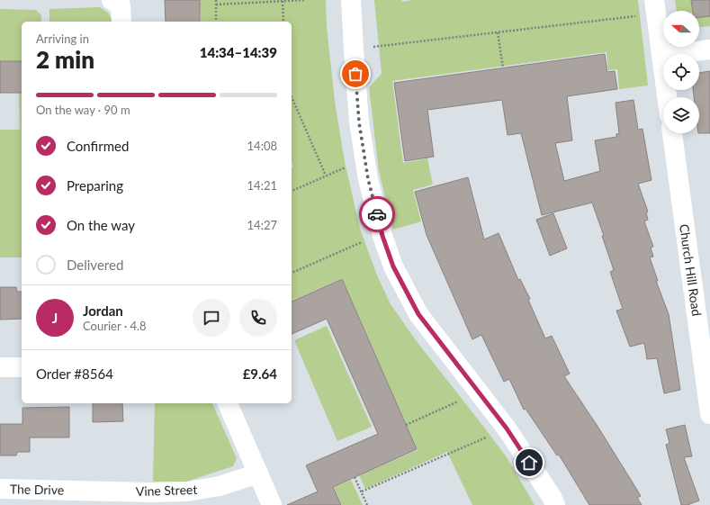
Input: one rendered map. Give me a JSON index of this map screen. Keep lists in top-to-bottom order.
{
  "streets": {
    "street": ["Church Hill Road", "The Drive", "Vine Street"]
  },
  "crossings": [
    ["The Drive", "Vine Street"]
  ],
  "north": "left",
  "page": {
    "heading": ["2 min", "Arriving in", "14:34–14:39"],
    "panel": [
      "Jordan",
      "Courier · 4.8",
      "Order #8564",
      "£9.64"
    ],
    "bar": "On the way · 90 m",
    "list": [
      ["Confirmed", "14:08"],
      ["Preparing", "14:21"],
      ["On the way", "14:27"],
      "Delivered"
    ],
    "round": "J"
  }
}
